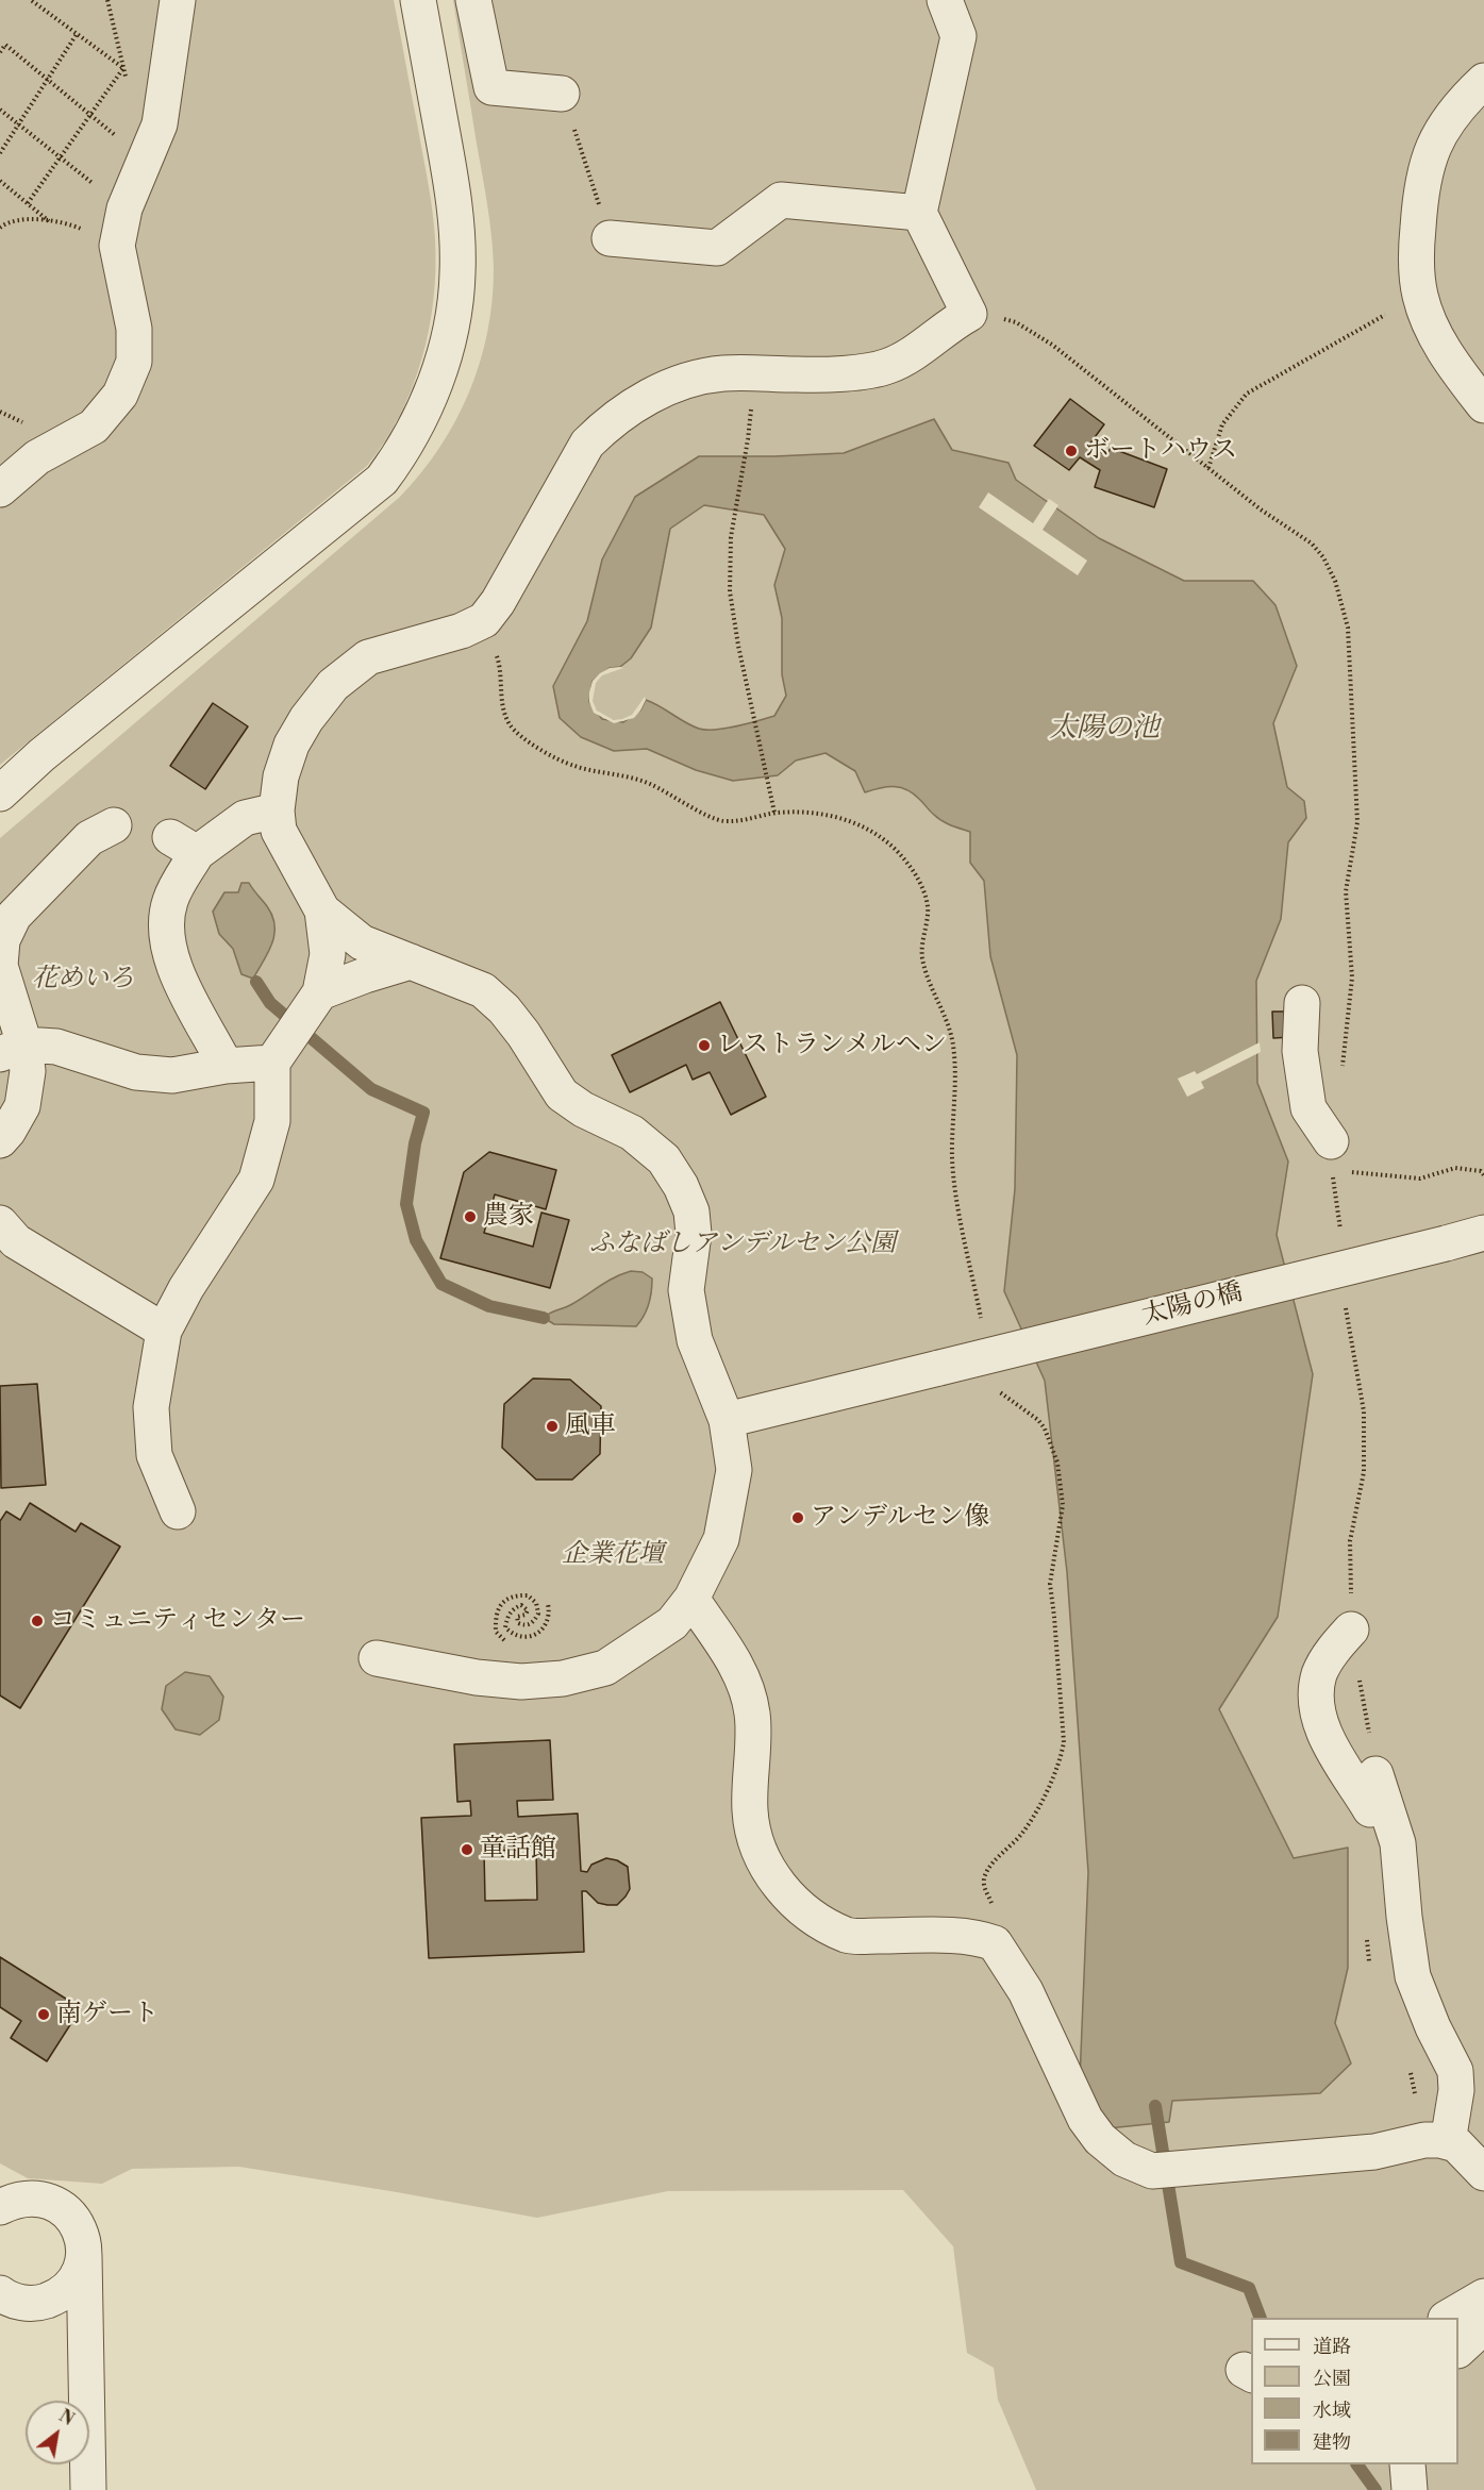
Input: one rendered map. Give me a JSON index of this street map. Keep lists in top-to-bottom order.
{
  "streets": {
    "street": ["太陽の橋"]
  },
  "water": ["太陽の池"],
  "parks": ["花めいろ", "ふなばしアンデルセン公園", "企業花壇"],
  "places": [
    "ボートハウス",
    "レストランメルヘン",
    "農家",
    "風車",
    "アンデルセン像",
    "コミュニティセンター",
    "童話館",
    "南ゲート"
  ],
  "legend": [
    "道路",
    "公園",
    "水域",
    "建物"
  ],
  "north": "top right"
}
